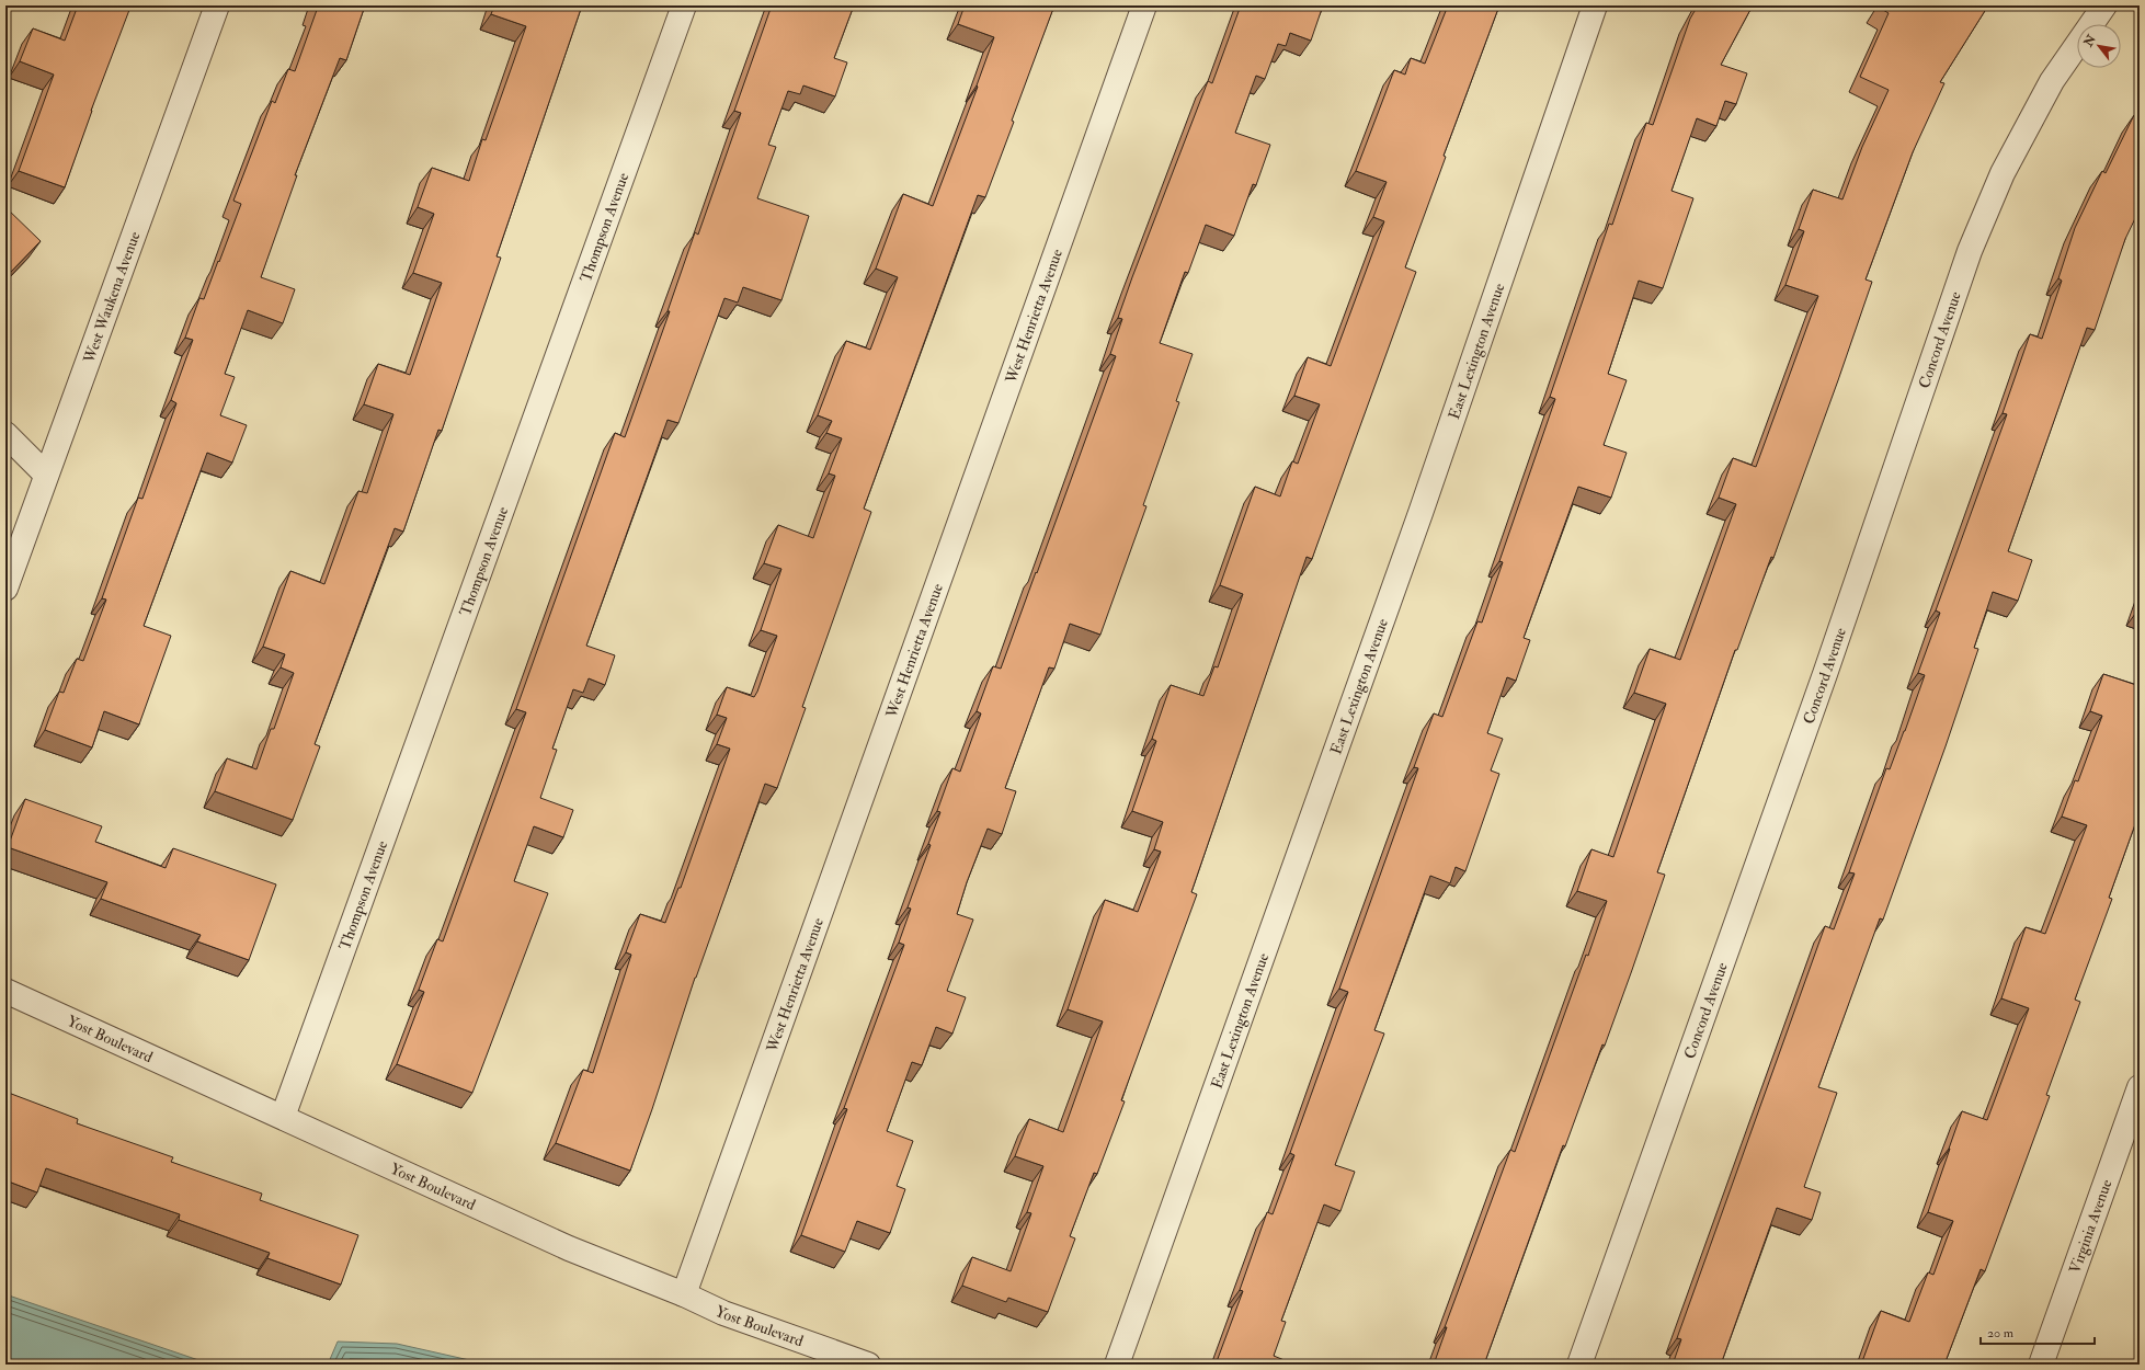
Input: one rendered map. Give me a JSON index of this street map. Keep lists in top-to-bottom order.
{
  "streets": {
    "street": [
      "Thompson Avenue",
      "West Waukena Avenue",
      "West Henrietta Avenue",
      "Concord Avenue",
      "East Lexington Avenue",
      "Yost Boulevard",
      "Virginia Avenue"
    ]
  },
  "crossings": [
    ["Thompson Avenue", "Yost Boulevard"],
    ["West Henrietta Avenue", "Yost Boulevard"]
  ],
  "scale_bar": "20 m",
  "north": "top left"
}
